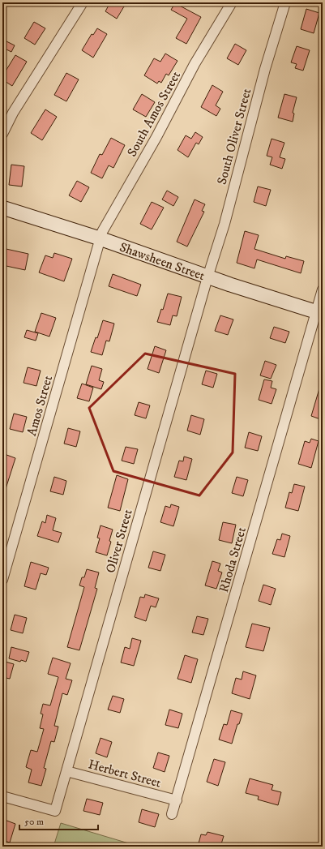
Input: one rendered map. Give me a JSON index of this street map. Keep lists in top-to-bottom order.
{
  "streets": {
    "main road": ["Shawsheen Street"],
    "street": [
      "South Amos Street",
      "South Oliver Street",
      "Amos Street",
      "Oliver Street",
      "Rhoda Street",
      "Herbert Street"
    ]
  },
  "crossings": [
    ["South Amos Street", "Shawsheen Street"],
    ["South Amos Street", "Amos Street"],
    ["South Oliver Street", "Shawsheen Street"],
    ["South Oliver Street", "Oliver Street"],
    ["Shawsheen Street", "Amos Street"],
    ["Shawsheen Street", "Oliver Street"],
    ["Shawsheen Street", "Rhoda Street"],
    ["Oliver Street", "Herbert Street"],
    ["Rhoda Street", "Herbert Street"]
  ],
  "scale_bar": "50 m"
}
